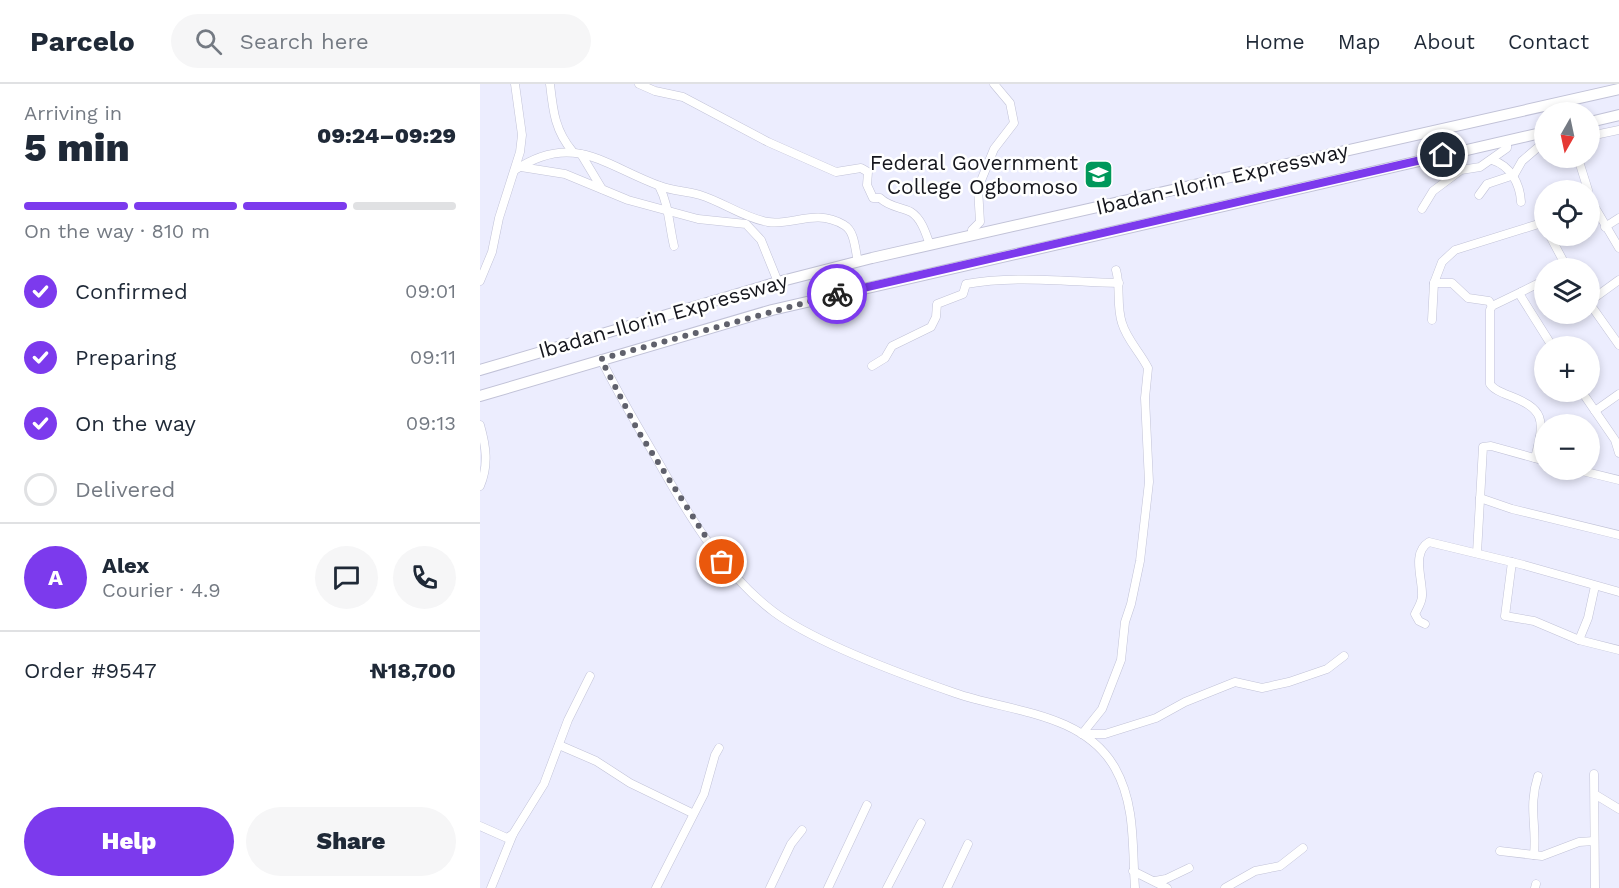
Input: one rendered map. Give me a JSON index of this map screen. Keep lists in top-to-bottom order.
{
  "streets": {
    "highway": ["Ibadan-Ilorin Expressway"]
  },
  "places": {
    "school or university": ["Federal Government College Ogbomoso"]
  },
  "north": "bottom",
  "page": {
    "header": "Parcelo",
    "search": "Search here",
    "nav": [
      "Home",
      "Map",
      "About",
      "Contact"
    ],
    "heading": ["5 min", "Arriving in", "09:24–09:29"],
    "panel": [
      "Alex",
      "Courier · 4.9",
      "Order #9547",
      "₦18,700"
    ],
    "map_buttons": ["+", "−"],
    "bar": "On the way · 810 m",
    "list": [
      ["Confirmed", "09:01"],
      ["Preparing", "09:11"],
      ["On the way", "09:13"],
      "Delivered"
    ],
    "round": "A",
    "buttons": ["Help", "Share"]
  }
}
